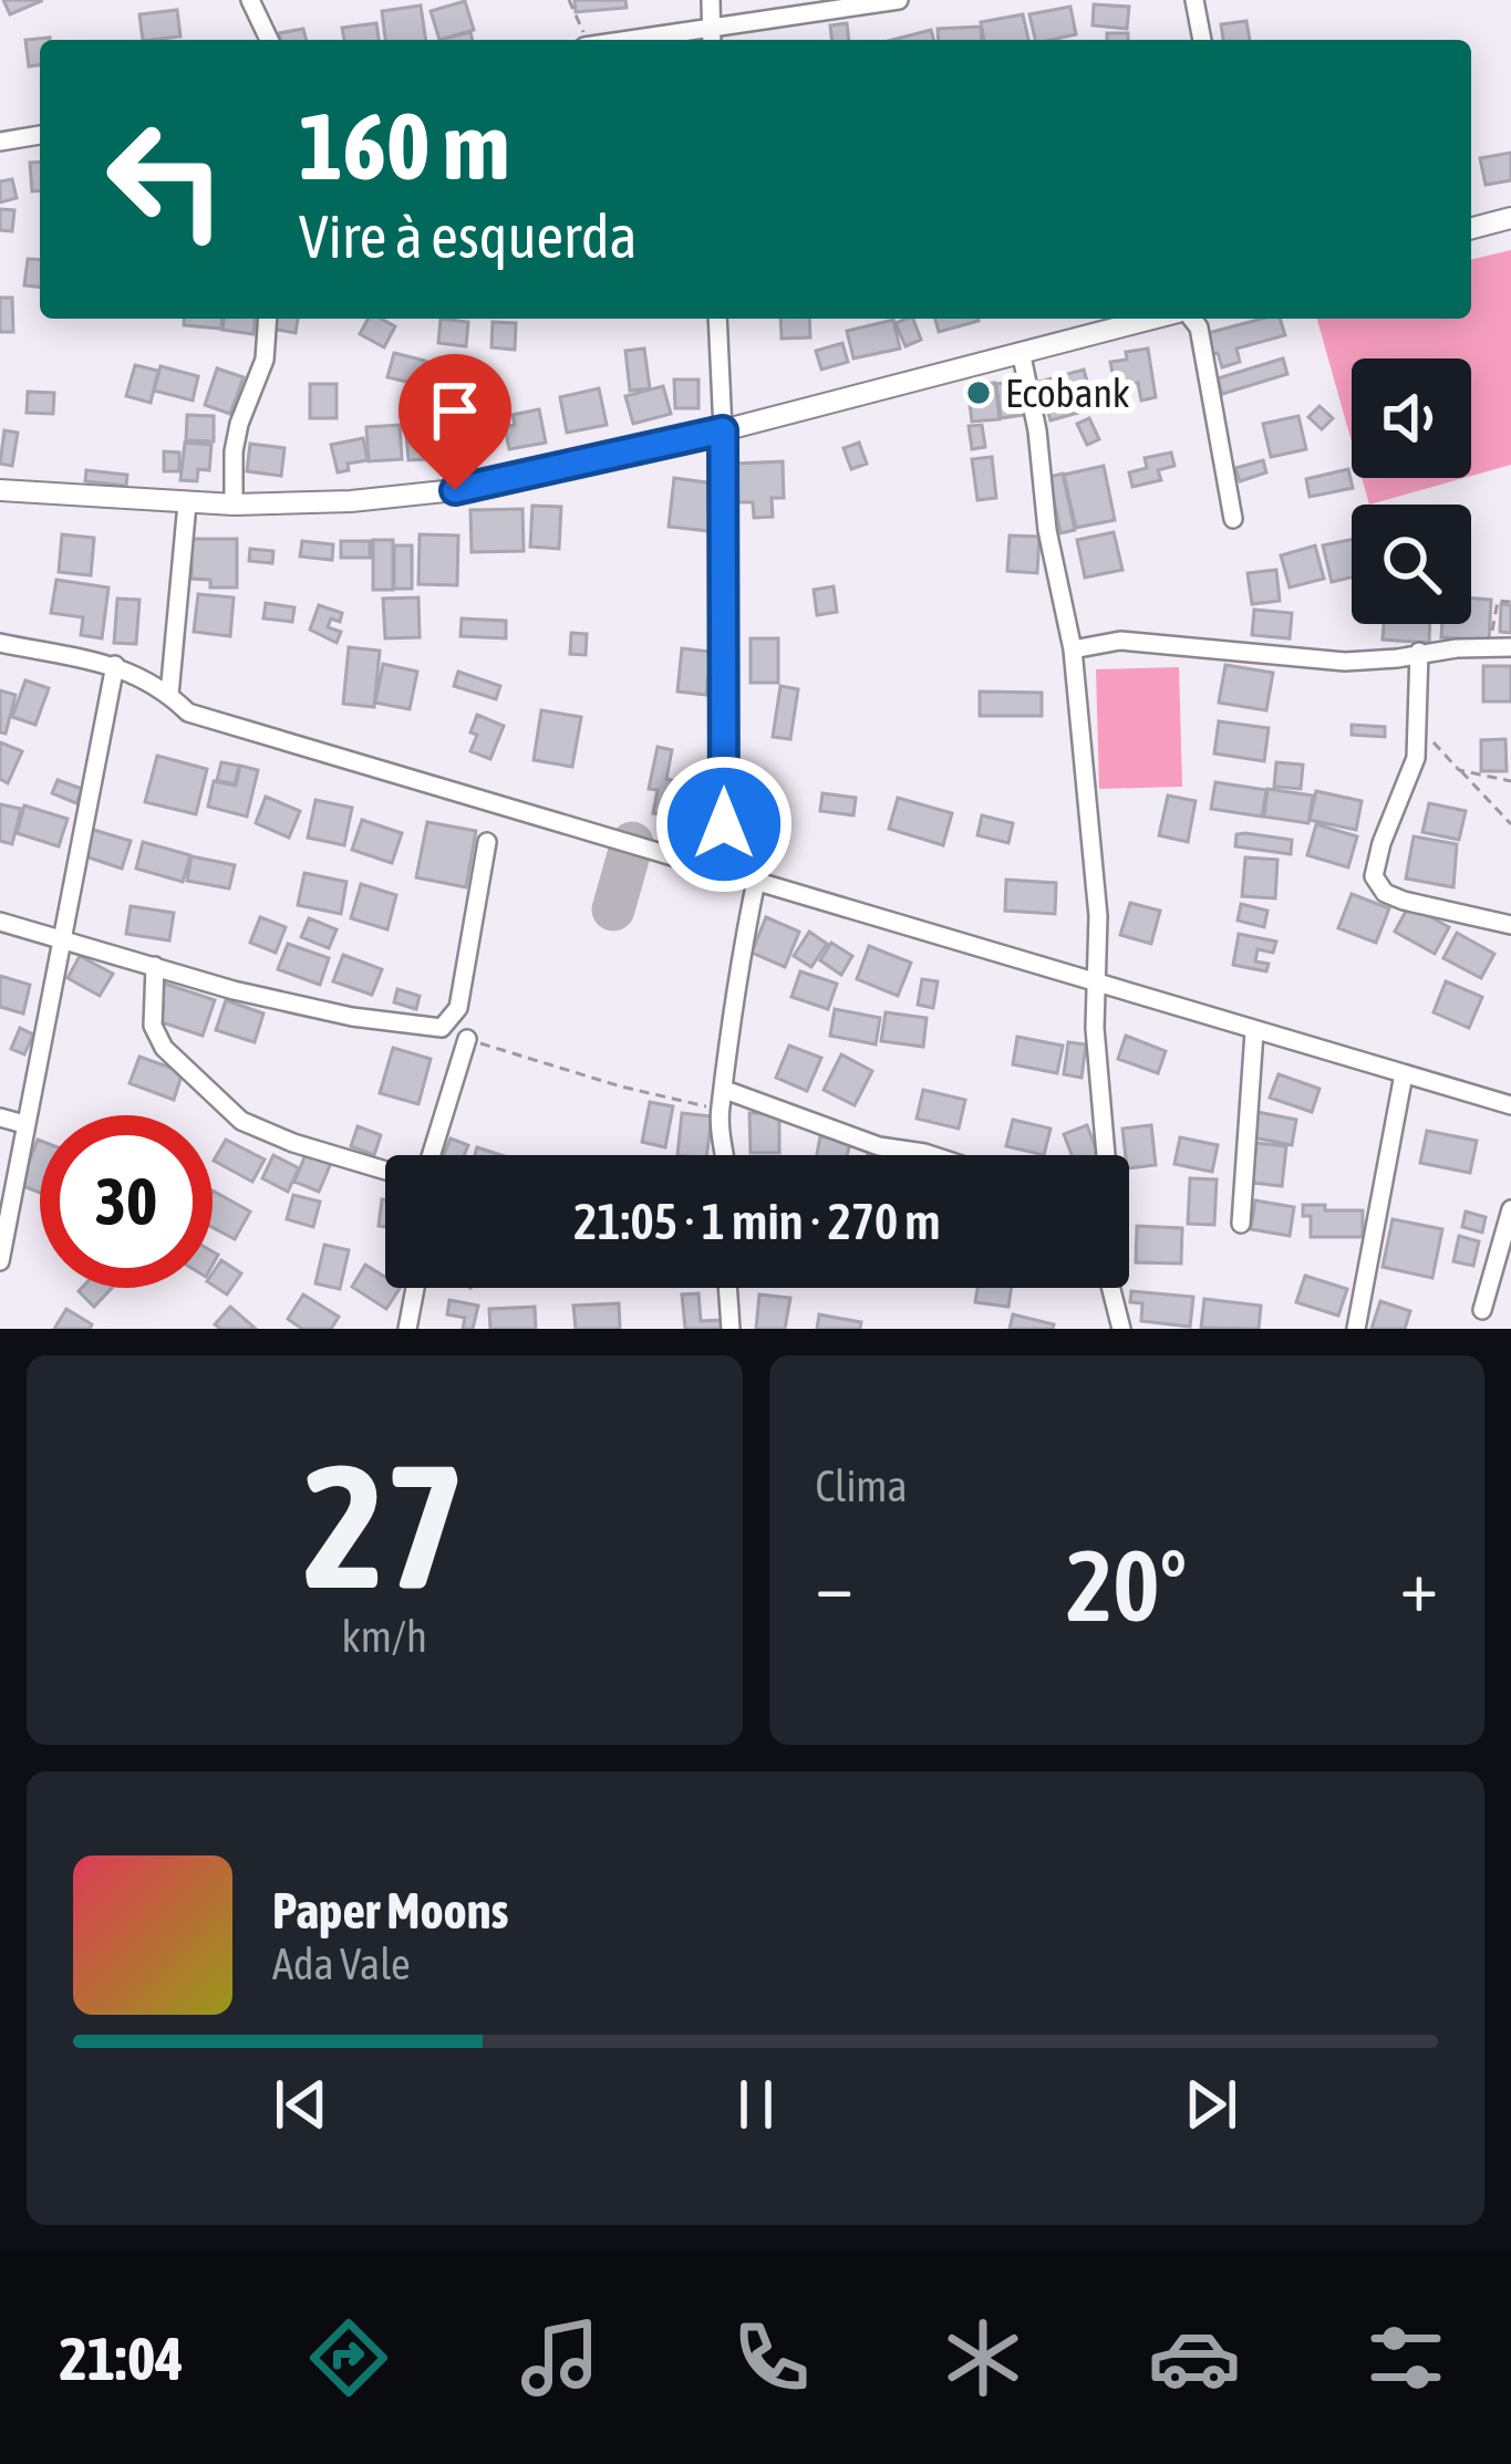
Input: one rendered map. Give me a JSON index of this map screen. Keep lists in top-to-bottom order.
{
  "places": ["Ecobank"],
  "page": {
    "turn": ["160 m", "Vire à esquerda"],
    "limit": "30",
    "trip": "21:05 · 1 min · 270 m",
    "tile": [
      ["27", "km/h"],
      "Clima"
    ],
    "heat": ["−", "20°", "+"],
    "song": ["Paper Moons", "Ada Vale"],
    "tabs": "21:04"
  }
}
